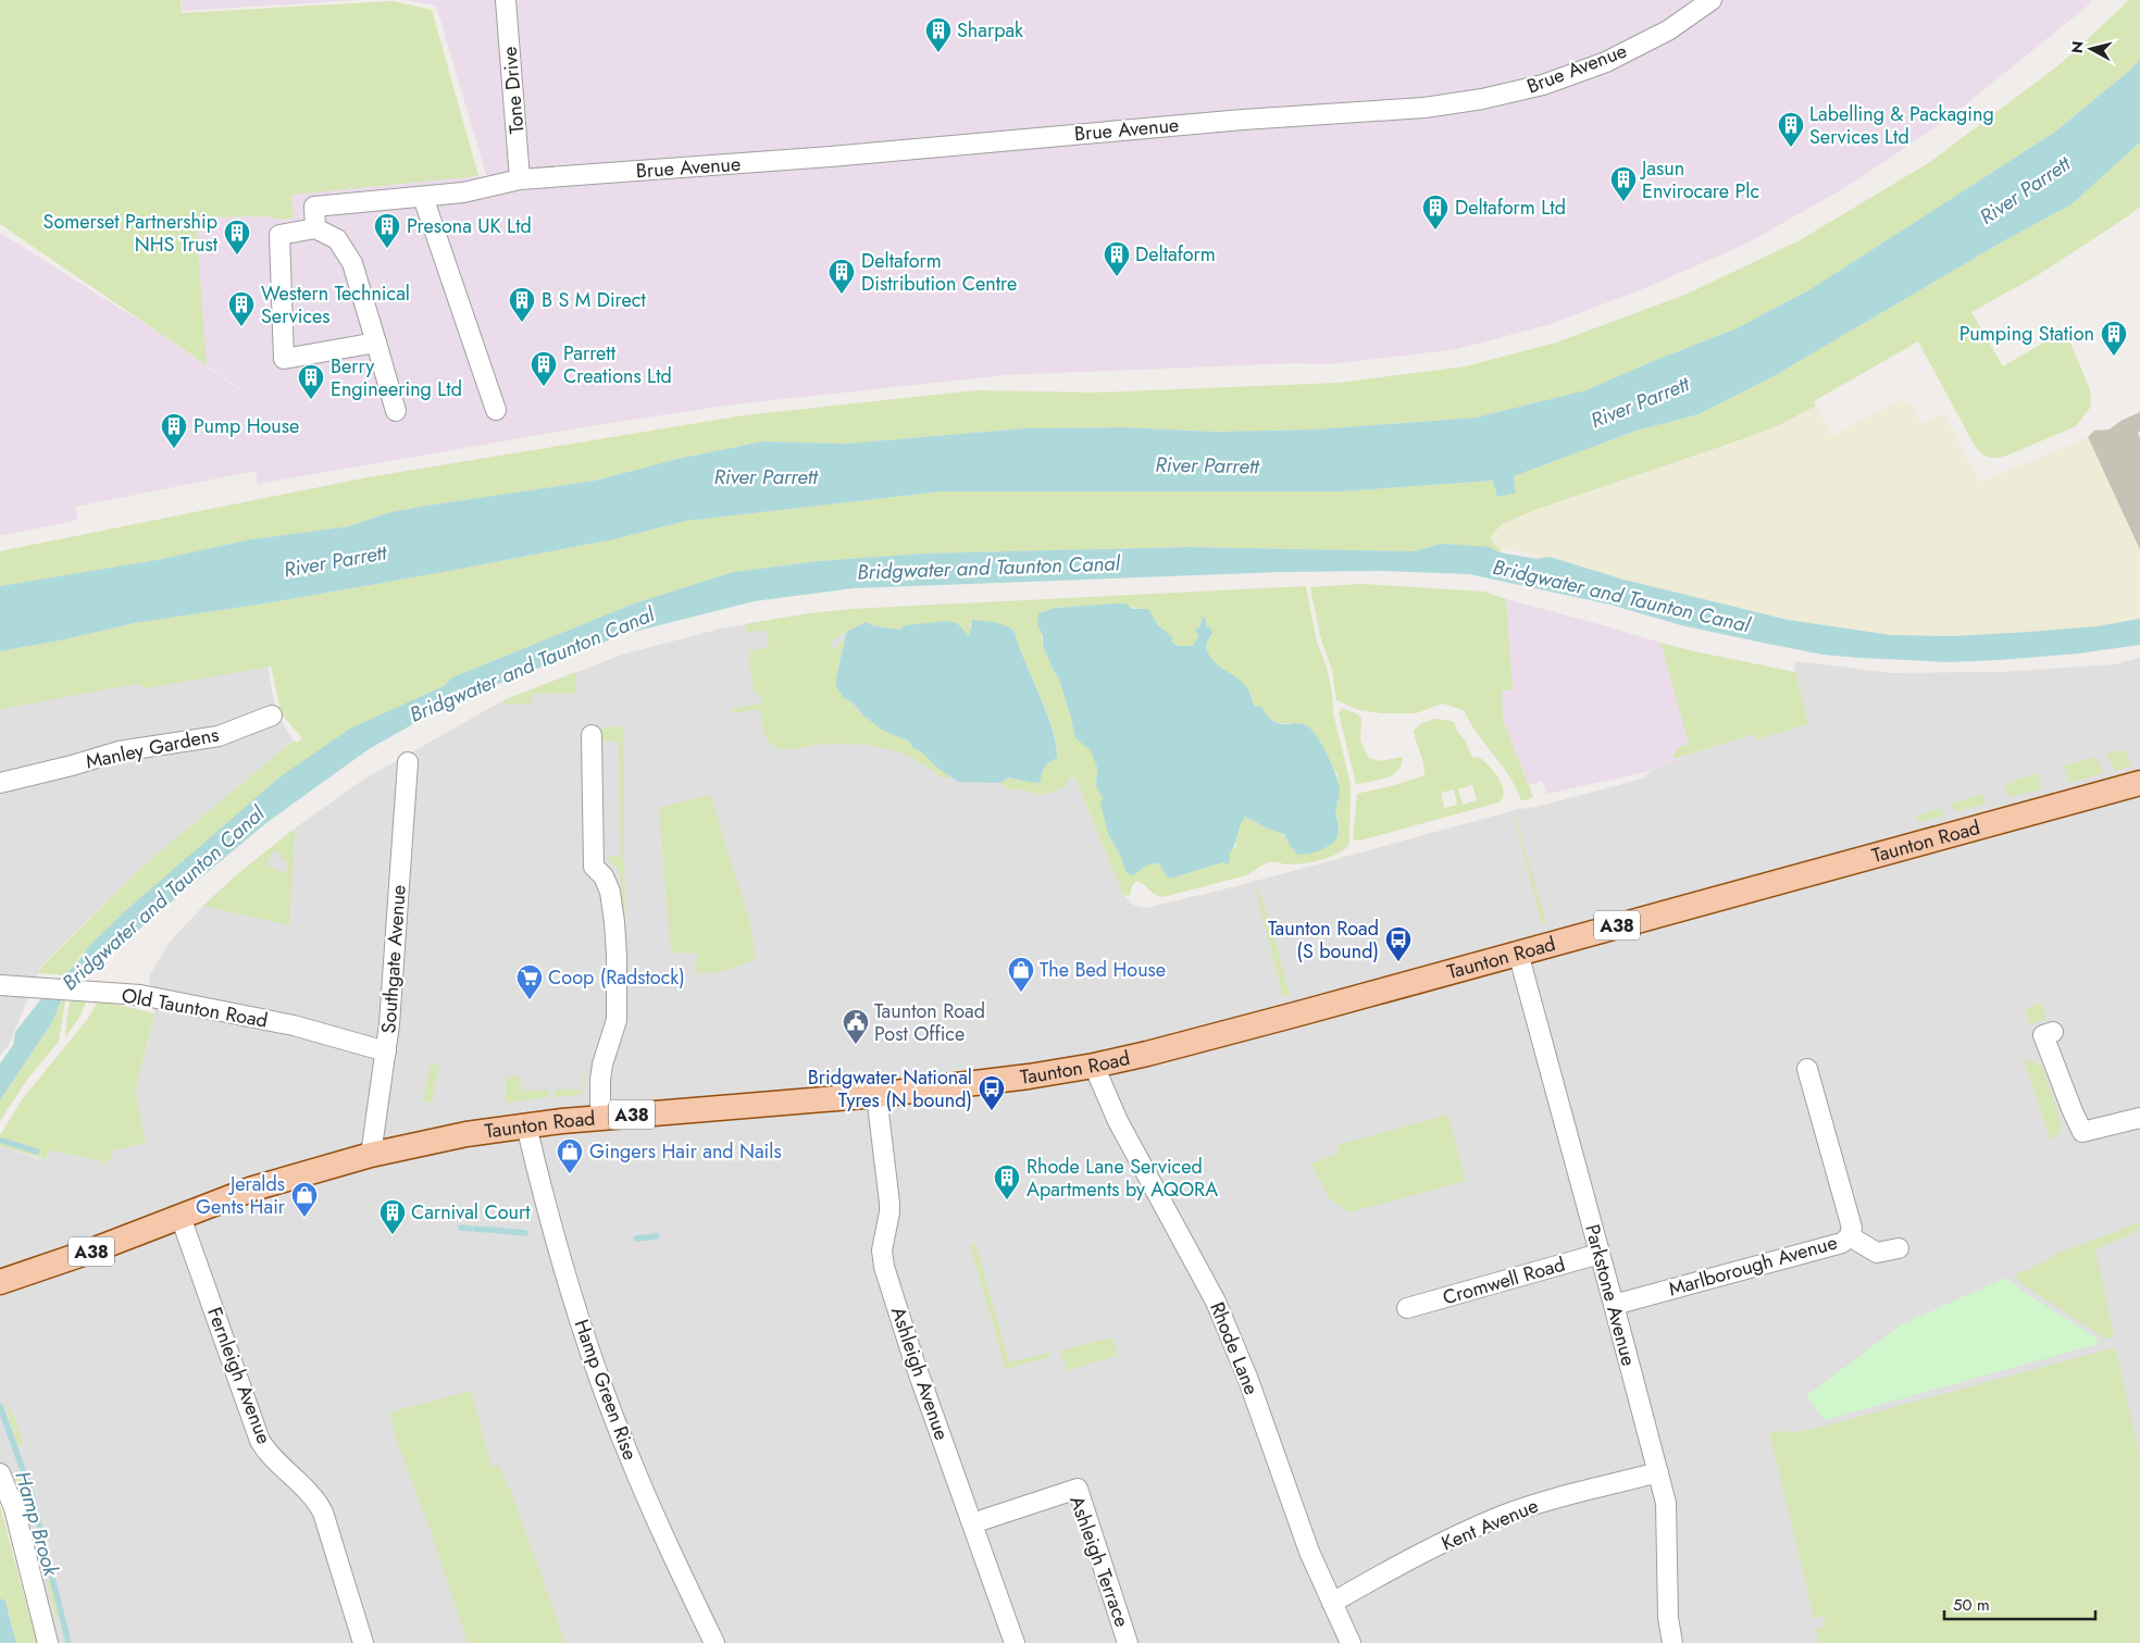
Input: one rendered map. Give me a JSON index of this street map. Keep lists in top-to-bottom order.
{
  "streets": {
    "main road": ["Taunton Road", "A38"],
    "street": [
      "Brue Avenue",
      "Tone Drive",
      "Manley Gardens",
      "Southgate Avenue",
      "Old Taunton Road",
      "Marlborough Avenue",
      "Cromwell Road",
      "Parkstone Avenue",
      "Rhode Lane",
      "Ashleigh Avenue",
      "Fernleigh Avenue",
      "Hamp Green Rise",
      "Kent Avenue",
      "Ashleigh Terrace"
    ]
  },
  "crossings": [
    ["Brue Avenue", "Tone Drive"],
    ["Taunton Road", "Southgate Avenue"],
    ["Taunton Road", "Parkstone Avenue"],
    ["Taunton Road", "Rhode Lane"],
    ["Taunton Road", "Ashleigh Avenue"],
    ["Taunton Road", "Fernleigh Avenue"],
    ["Taunton Road", "Hamp Green Rise"],
    ["Southgate Avenue", "Old Taunton Road"],
    ["Marlborough Avenue", "Parkstone Avenue"],
    ["Cromwell Road", "Parkstone Avenue"],
    ["Parkstone Avenue", "Kent Avenue"],
    ["Rhode Lane", "Kent Avenue"],
    ["Ashleigh Avenue", "Ashleigh Terrace"]
  ],
  "water": ["River Parrett", "Bridgwater and Taunton Canal", "Hamp Brook"],
  "places": {
    "building": [
      "Sharpak",
      "Labelling & Packaging Services Ltd",
      "Jasun Envirocare Plc",
      "Deltaform Ltd",
      "Presona UK Ltd",
      "Somerset Partnership NHS Trust",
      "Deltaform",
      "Deltaform Distribution Centre",
      "B S M Direct",
      "Western Technical Services",
      "Pumping Station",
      "Parrett Creations Ltd",
      "Berry Engineering Ltd",
      "Pump House",
      "Rhode Lane Serviced Apartments by AQORA",
      "Carnival Court"
    ],
    "bus stop": ["Taunton Road (S bound)", "Bridgwater National Tyres (N bound)"],
    "shop": ["The Bed House", "Gingers Hair and Nails", "Jeralds Gents Hair"],
    "supermarket": ["Coop (Radstock)"],
    "public building": ["Taunton Road Post Office"]
  },
  "scale_bar": "50 m",
  "north": "left"
}
